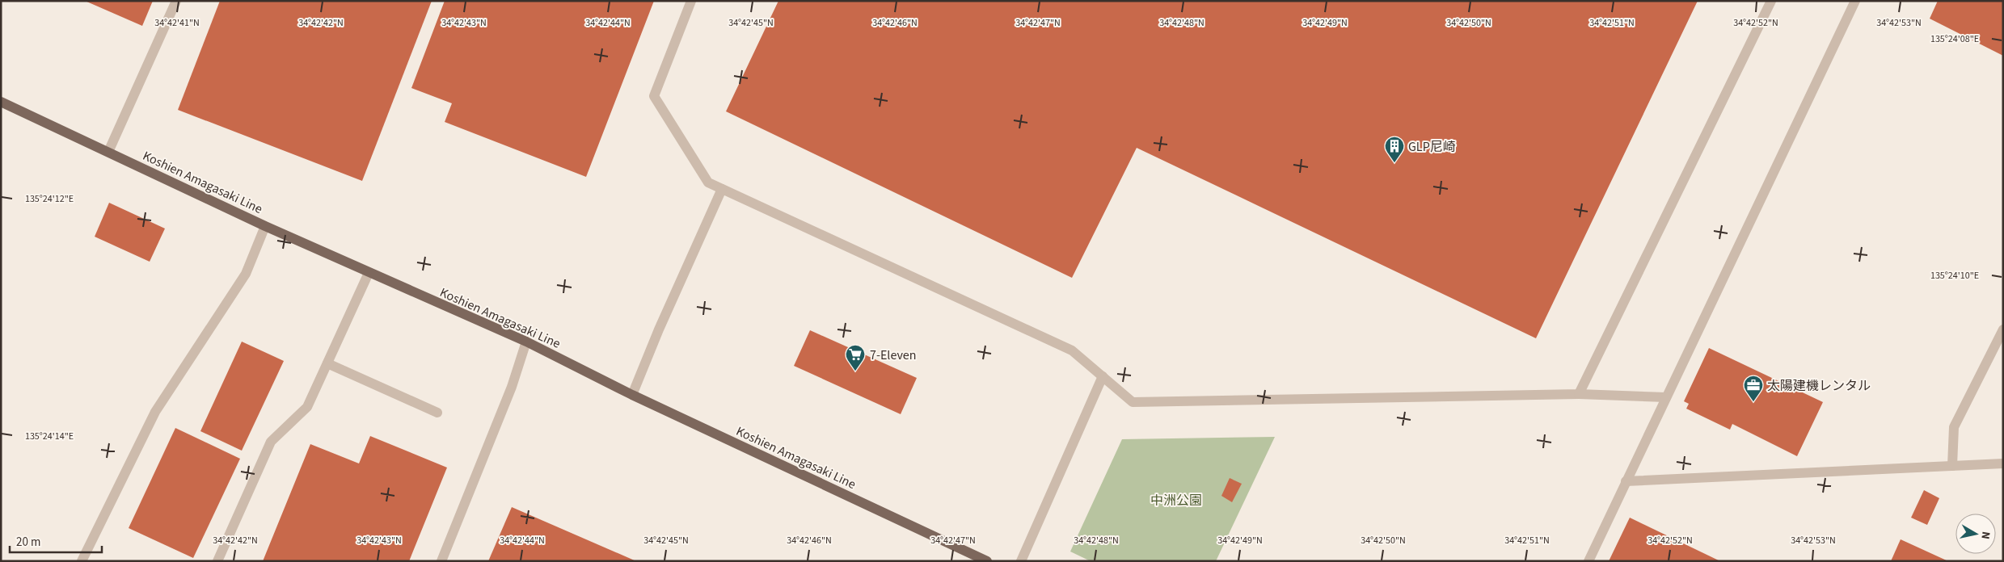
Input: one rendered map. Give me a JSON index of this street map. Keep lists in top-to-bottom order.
{
  "streets": {
    "main road": ["Koshien Amagasaki Line"]
  },
  "parks": ["中洲公園"],
  "places": {
    "building": ["GLP尼崎"],
    "supermarket": ["7-Eleven"],
    "office": ["太陽建機レンタル"]
  },
  "scale_bar": "20 m",
  "north": "right",
  "coordinates": [
    "34°42'47\"N",
    "34°42'48\"N",
    "34°42'50\"N",
    "34°42'53\"N",
    "34°42'41\"N",
    "34°42'42\"N",
    "34°42'43\"N",
    "34°42'44\"N",
    "34°42'45\"N",
    "34°42'46\"N",
    "34°42'49\"N",
    "34°42'51\"N",
    "34°42'52\"N",
    "135°24'08\"E",
    "135°24'12\"E",
    "135°24'10\"E",
    "135°24'14\"E"
  ]
}
